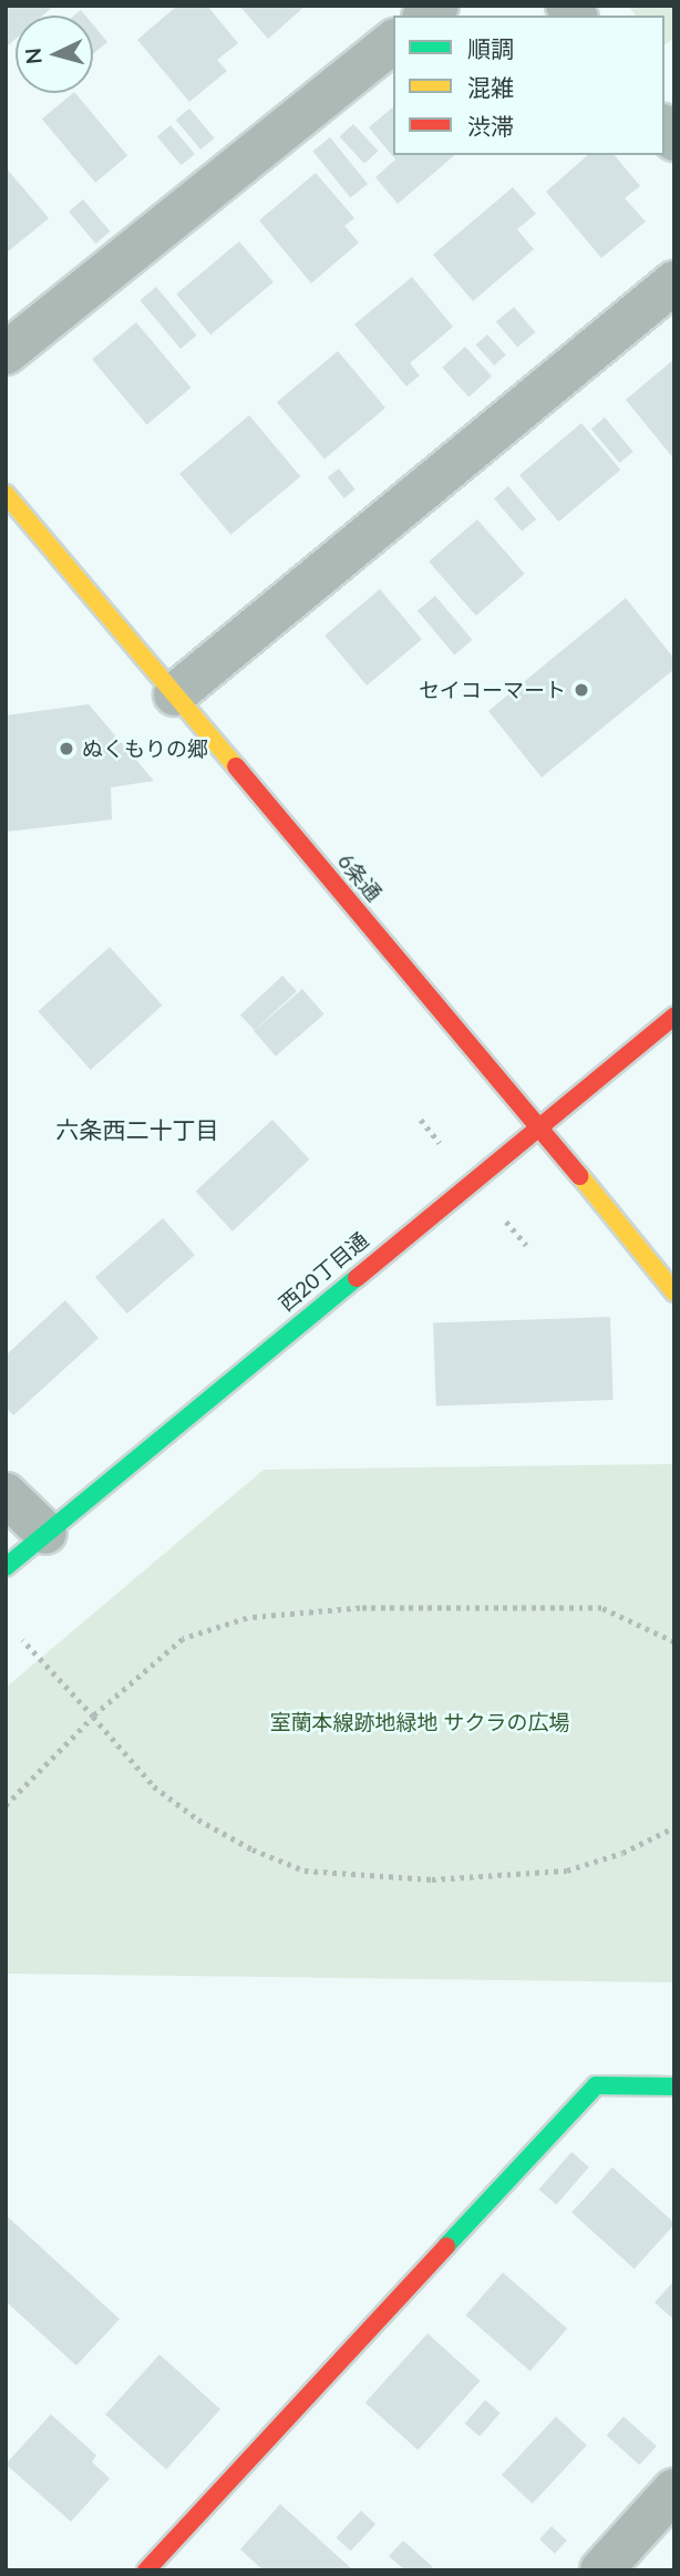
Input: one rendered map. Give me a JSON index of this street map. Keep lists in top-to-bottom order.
{
  "streets": {
    "street": ["6条通", "西20丁目通"]
  },
  "crossings": [
    ["6条通", "西20丁目通"]
  ],
  "districts": ["六条西二十丁目"],
  "parks": ["室蘭本線跡地緑地 サクラの広場"],
  "places": ["セイコーマート", "ぬくもりの郷"],
  "legend": ["順調", "混雑", "渋滞"],
  "north": "left"
}
